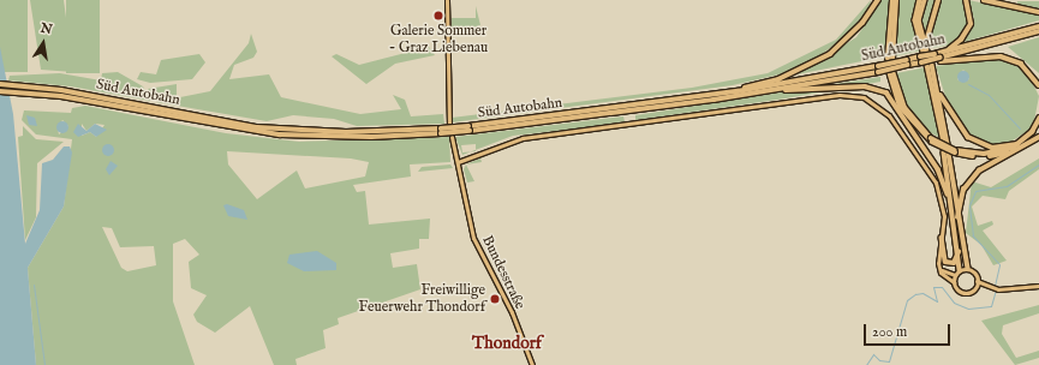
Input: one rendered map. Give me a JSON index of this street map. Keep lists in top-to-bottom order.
{
  "streets": {
    "highway": ["Süd Autobahn"],
    "main road": ["Bundesstraße"]
  },
  "districts": ["Thondorf"],
  "places": ["Galerie Sommer - Graz Liebenau", "Freiwillige Feuerwehr Thondorf"],
  "scale_bar": "200 m",
  "north": "top"
}
